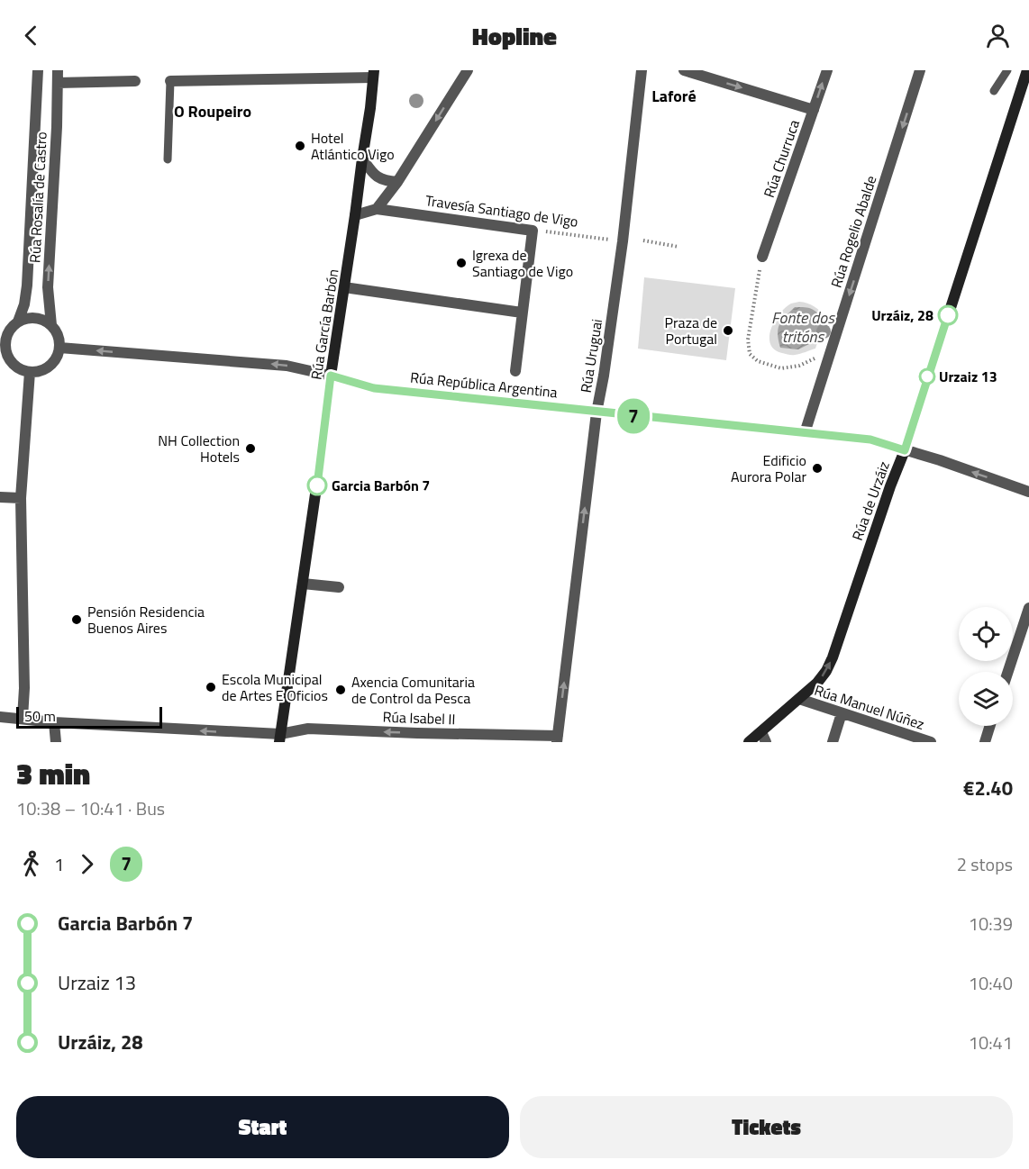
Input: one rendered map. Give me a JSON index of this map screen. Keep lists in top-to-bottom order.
{
  "streets": {
    "main road": ["Rúa García Barbón", "Rúa de Urzáiz"],
    "street": [
      "Rúa Churruca",
      "Rúa Rosalía de Castro",
      "Travesía Santiago de Vigo",
      "Rúa Rogelio Abalde",
      "Rúa Uruguai",
      "Rúa República Argentina",
      "Rúa Manuel Núñez",
      "Rúa Isabel II"
    ]
  },
  "crossings": [
    ["Rúa Rosalía de Castro", "Rúa República Argentina"],
    ["Travesía Santiago de Vigo", "Rúa Uruguai"],
    ["Rúa Rogelio Abalde", "Rúa República Argentina"],
    ["Rúa García Barbón", "Rúa República Argentina"],
    ["Rúa García Barbón", "Rúa Isabel II"],
    ["Rúa Uruguai", "Rúa República Argentina"],
    ["Rúa Uruguai", "Rúa Isabel II"],
    ["Rúa República Argentina", "Rúa de Urzáiz"],
    ["Rúa de Urzáiz", "Rúa Manuel Núñez"]
  ],
  "one_way": [
    "Rúa Rogelio Abalde",
    "Rúa Uruguai",
    "Rúa República Argentina",
    "Rúa de Urzáiz",
    "Rúa Isabel II"
  ],
  "districts": ["Laforé", "O Roupeiro"],
  "water": ["Fonte dos tritóns"],
  "places": [
    "Hotel Atlántico Vigo",
    "Igrexa de Santiago de Vigo",
    "Urzáiz, 28",
    "Praza de Portugal",
    "Urzaiz 13",
    "NH Collection Hotels",
    "Edificio Aurora Polar",
    "Garcia Barbón 7",
    "Pensión Residencia Buenos Aires",
    "Escola Municipal de Artes E Oficios",
    "Axencia Comunitaria de Control da Pesca"
  ],
  "lines": ["bus line 7"],
  "scale_bar": "50 m",
  "page": {
    "header": "Hopline",
    "on_map": "7",
    "scale": "50 m",
    "heading": ["3 min", "10:38 – 10:41 · Bus", "€2.40"],
    "legs": ["1", "7", "2 stops"],
    "list": [
      {
        "name": "Garcia Barbón 7",
        "value": "10:39"
      },
      {
        "name": "Urzaiz 13",
        "value": "10:40"
      },
      {
        "name": "Urzáiz, 28",
        "value": "10:41"
      }
    ],
    "buttons": ["Start", "Tickets"]
  }
}
